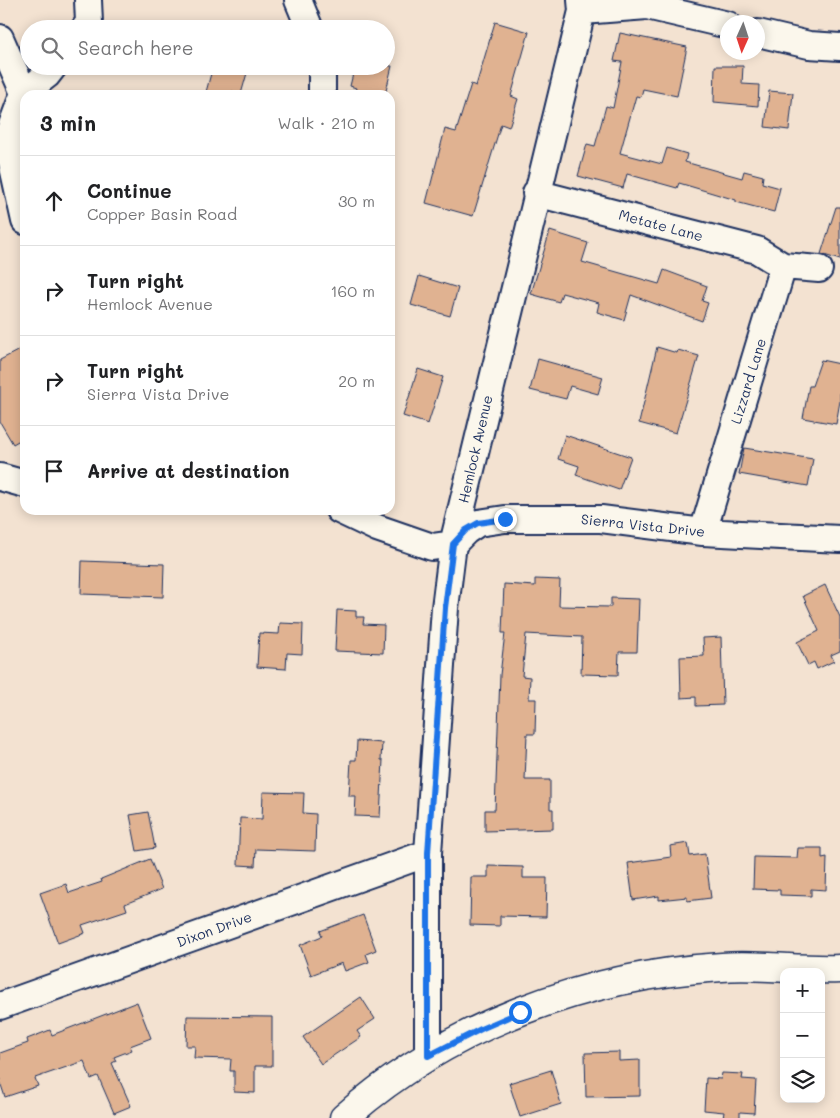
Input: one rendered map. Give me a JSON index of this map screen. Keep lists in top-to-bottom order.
{
  "streets": {
    "street": [
      "Metate Lane",
      "Lizzard Lane",
      "Hemlock Avenue",
      "Sierra Vista Drive",
      "Dixon Drive"
    ]
  },
  "crossings": [
    ["Metate Lane", "Lizzard Lane"],
    ["Metate Lane", "Hemlock Avenue"],
    ["Lizzard Lane", "Sierra Vista Drive"],
    ["Hemlock Avenue", "Sierra Vista Drive"],
    ["Hemlock Avenue", "Dixon Drive"]
  ],
  "north": "bottom",
  "page": {
    "search": "Search here",
    "heading": ["3 min", "Walk · 210 m"],
    "list": [
      ["Continue", "Copper Basin Road", "30 m"],
      ["Turn right", "Hemlock Avenue", "160 m"],
      ["Turn right", "Sierra Vista Drive", "20 m"],
      "Arrive at destination"
    ],
    "map_buttons": ["+", "−"]
  }
}
